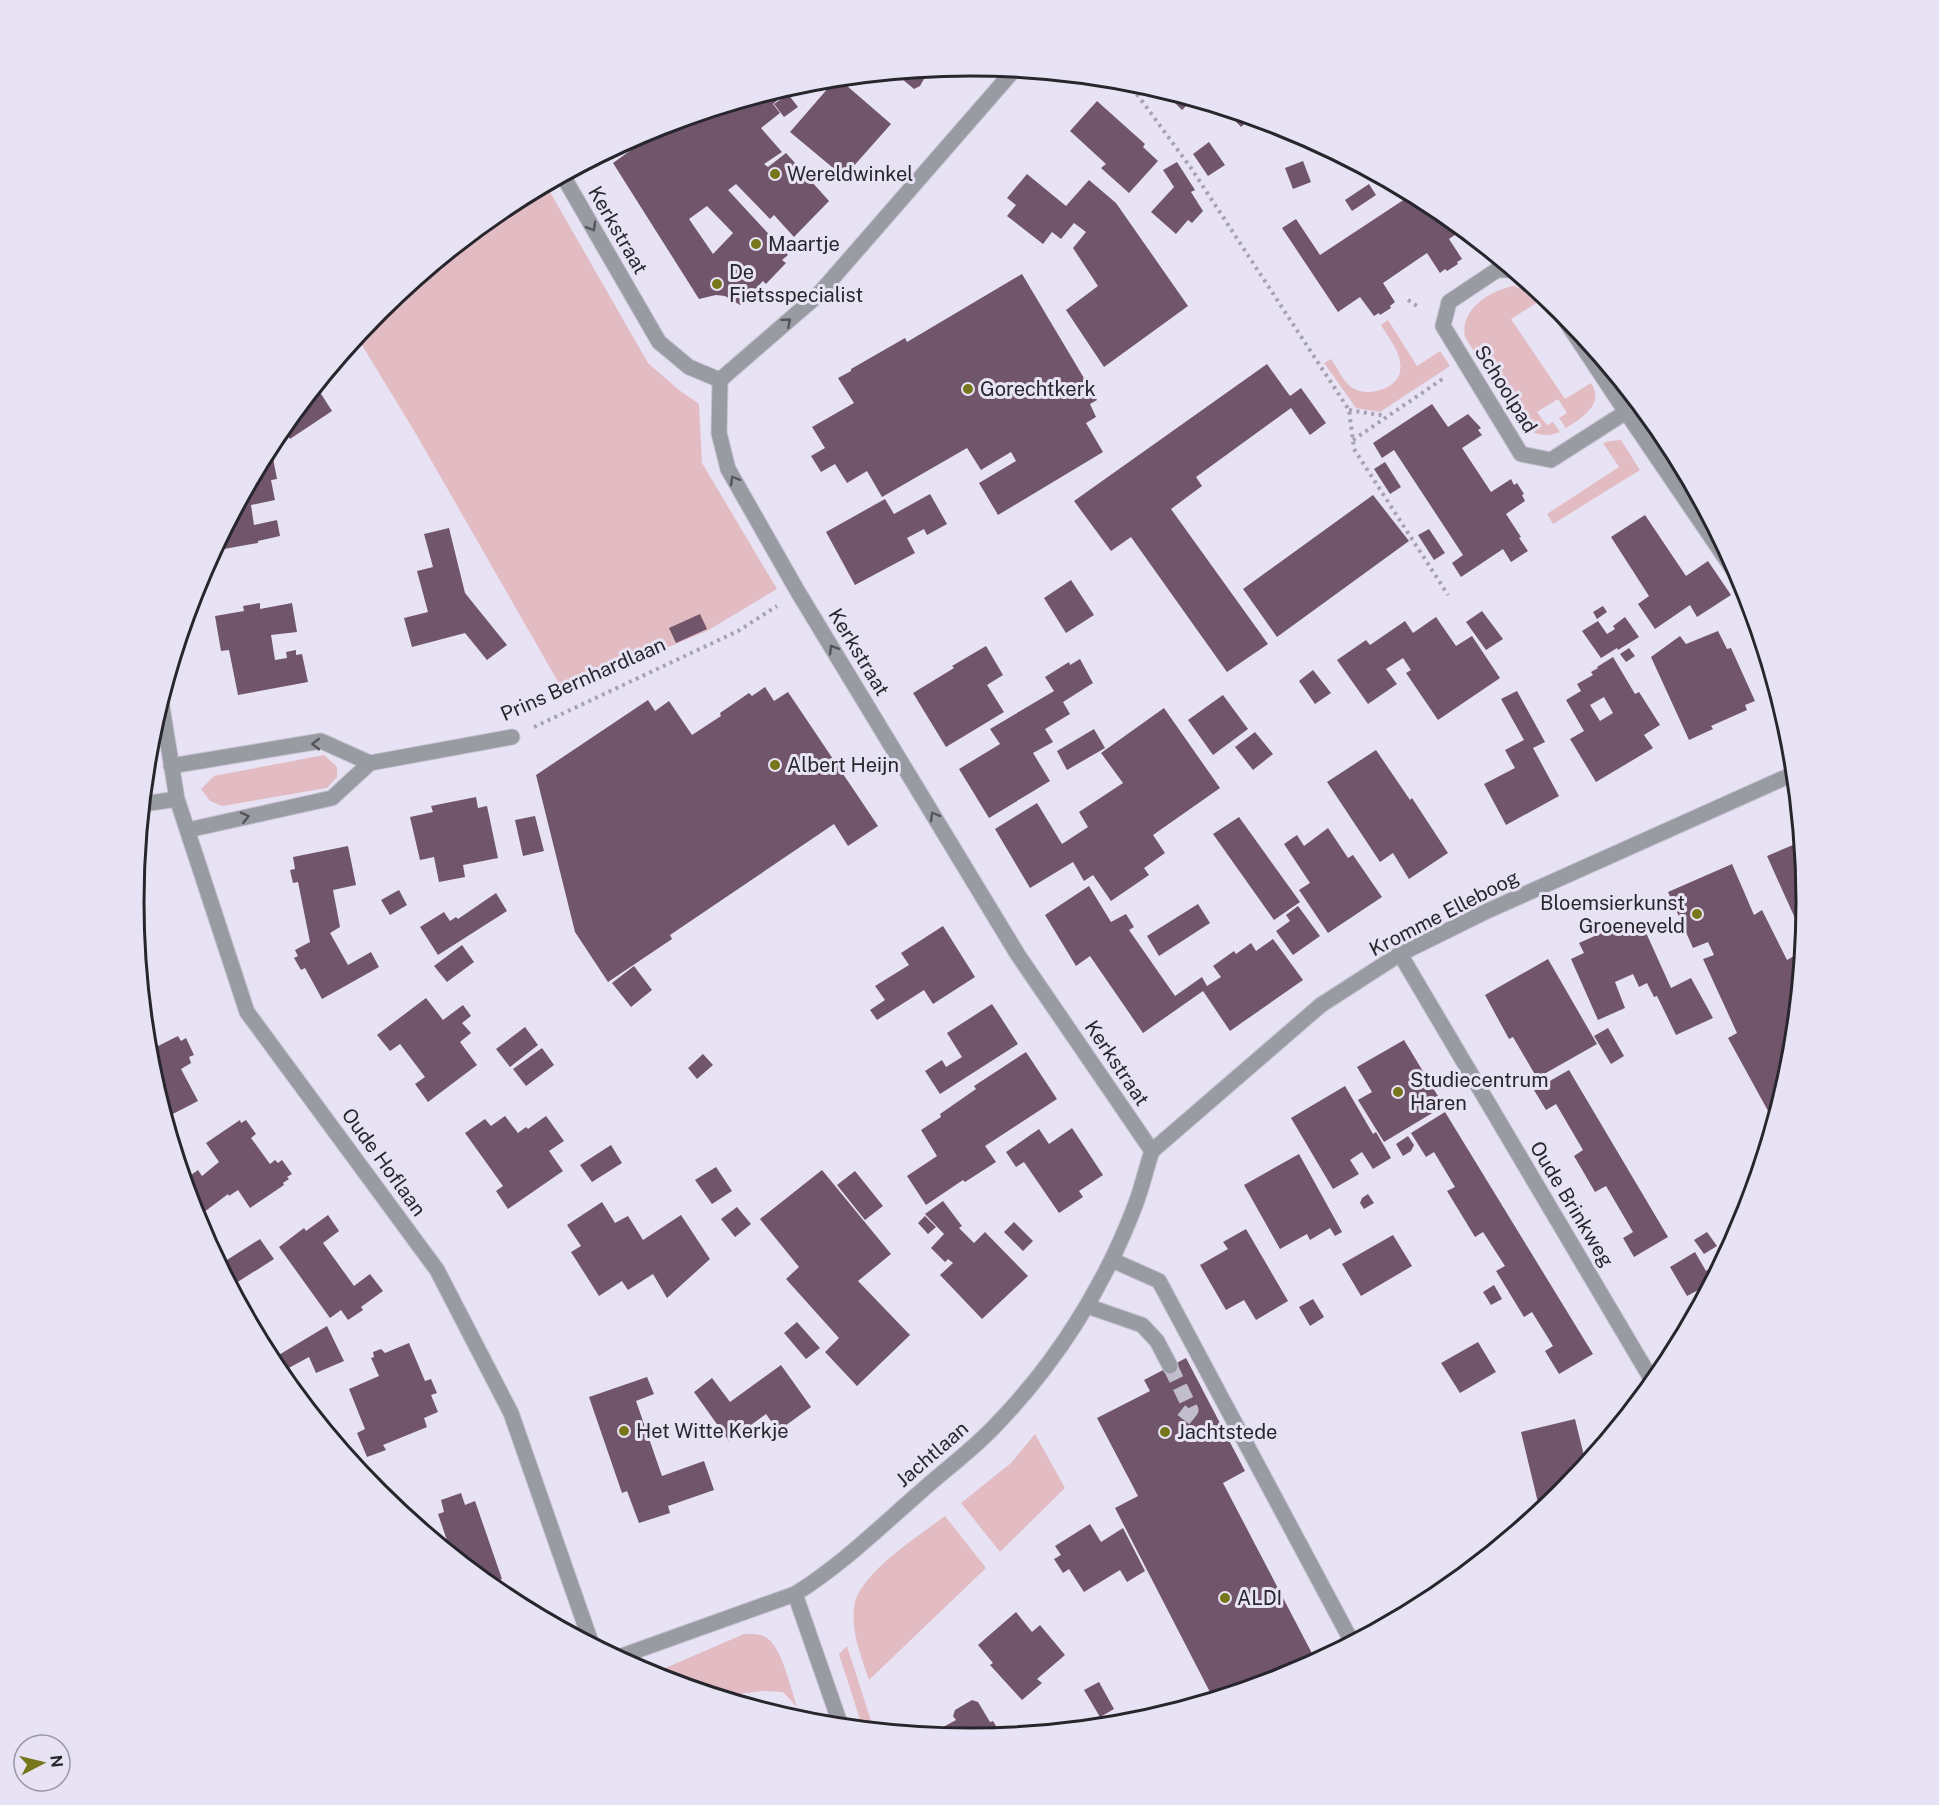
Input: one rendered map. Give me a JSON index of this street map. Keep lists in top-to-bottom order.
{
  "streets": {
    "street": [
      "Kerkstraat",
      "Schoolpad",
      "Prins Bernhardlaan",
      "Kromme Elleboog",
      "Oude Hoflaan",
      "Oude Brinkweg",
      "Jachtlaan"
    ]
  },
  "crossings": [
    ["Kerkstraat", "Prins Bernhardlaan"],
    ["Kerkstraat", "Kromme Elleboog"],
    ["Kerkstraat", "Jachtlaan"],
    ["Kromme Elleboog", "Oude Brinkweg"],
    ["Kromme Elleboog", "Jachtlaan"]
  ],
  "places": [
    "Wereldwinkel",
    "Maartje",
    "De Fietsspecialist",
    "Gorechtkerk",
    "Albert Heijn",
    "Bloemsierkunst Groeneveld",
    "Studiecentrum Haren",
    "Het Witte Kerkje",
    "Jachtstede",
    "ALDI"
  ],
  "north": "right"
}
